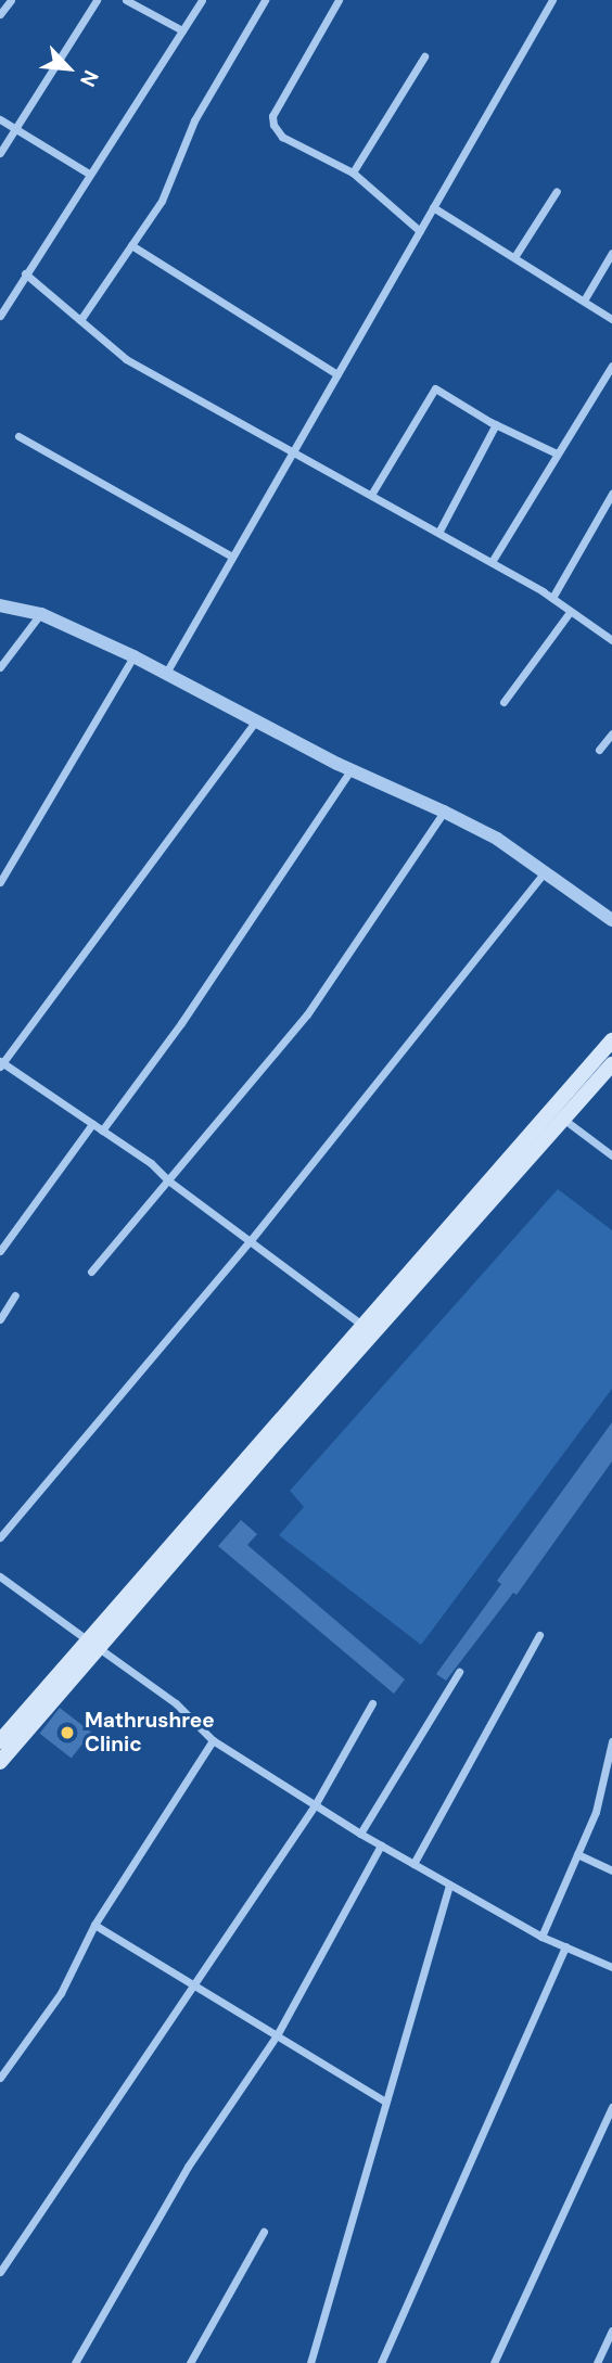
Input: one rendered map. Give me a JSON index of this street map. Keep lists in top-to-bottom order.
{
  "places": ["Mathrushree Clinic"],
  "north": "bottom right"
}
